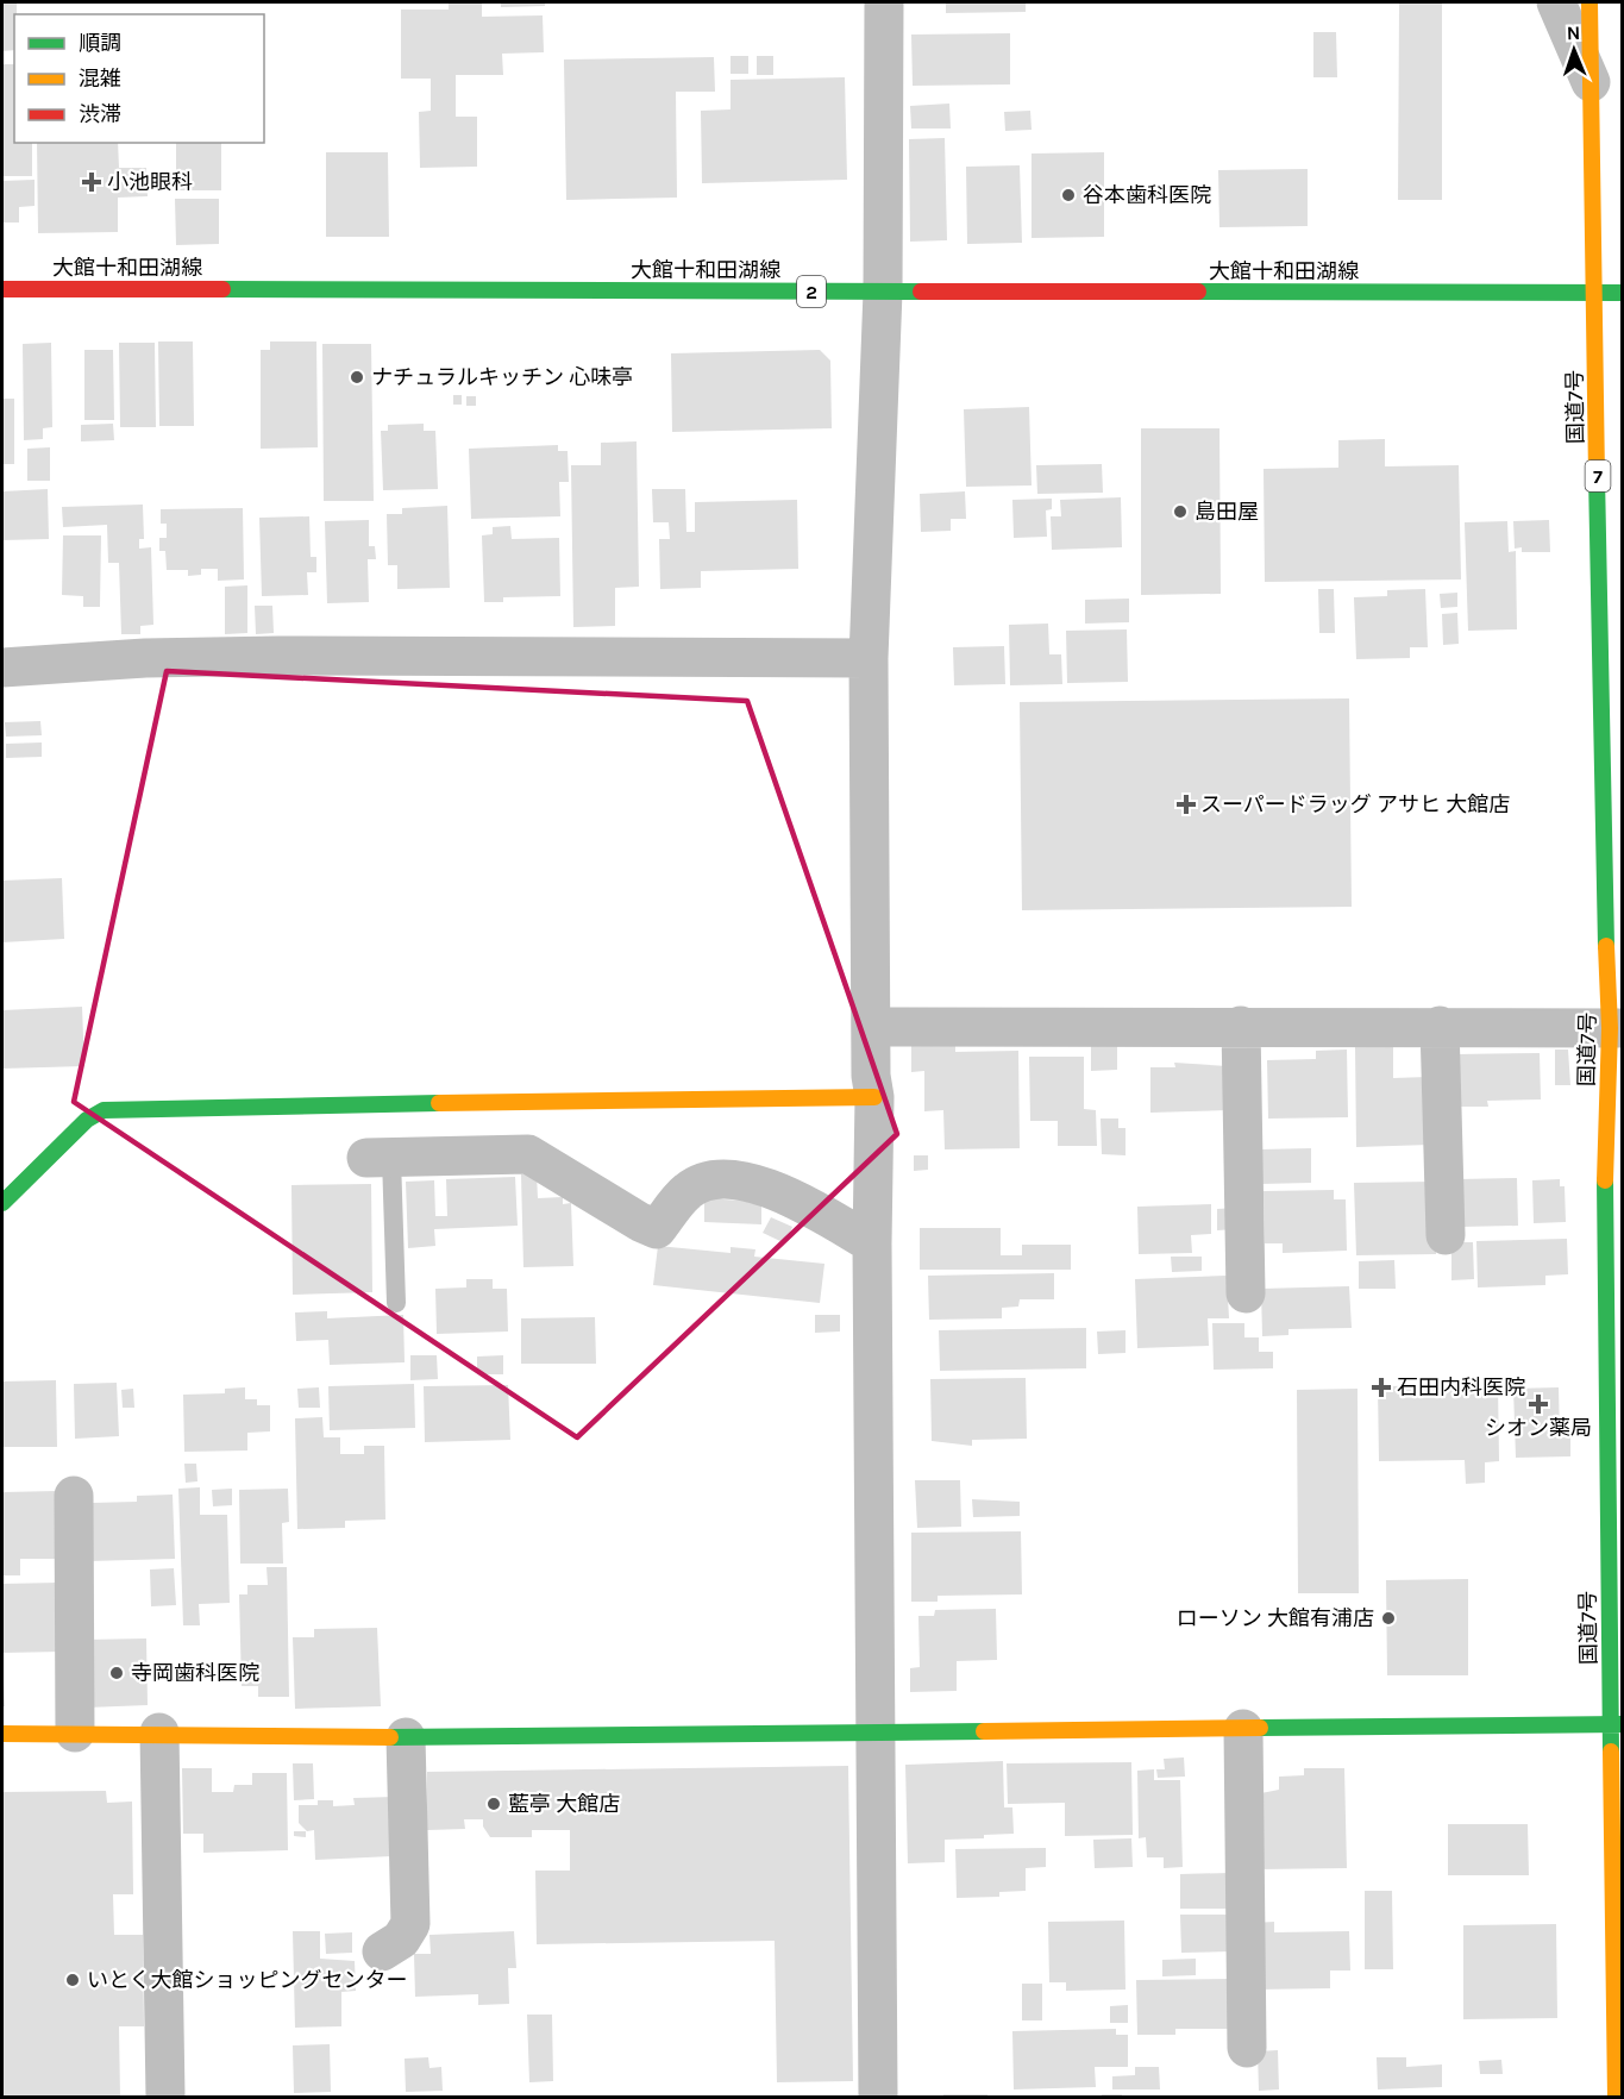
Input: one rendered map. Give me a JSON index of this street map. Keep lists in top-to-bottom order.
{
  "streets": {
    "main road": [
      "大館十和田湖線",
      "2",
      "国道7号",
      "7"
    ]
  },
  "crossings": [
    ["大館十和田湖線", "国道7号"]
  ],
  "places": {
    "health": [
      "小池眼科",
      "スーパードラッグ アサヒ 大館店",
      "石田内科医院",
      "シオン薬局"
    ],
    "other": [
      "谷本歯科医院",
      "ナチュラルキッチン 心味亭",
      "島田屋",
      "ローソン 大館有浦店",
      "寺岡歯科医院",
      "藍亭 大館店",
      "いとく大館ショッピングセンター"
    ]
  },
  "legend": ["順調", "混雑", "渋滞"],
  "north": "top"
}
